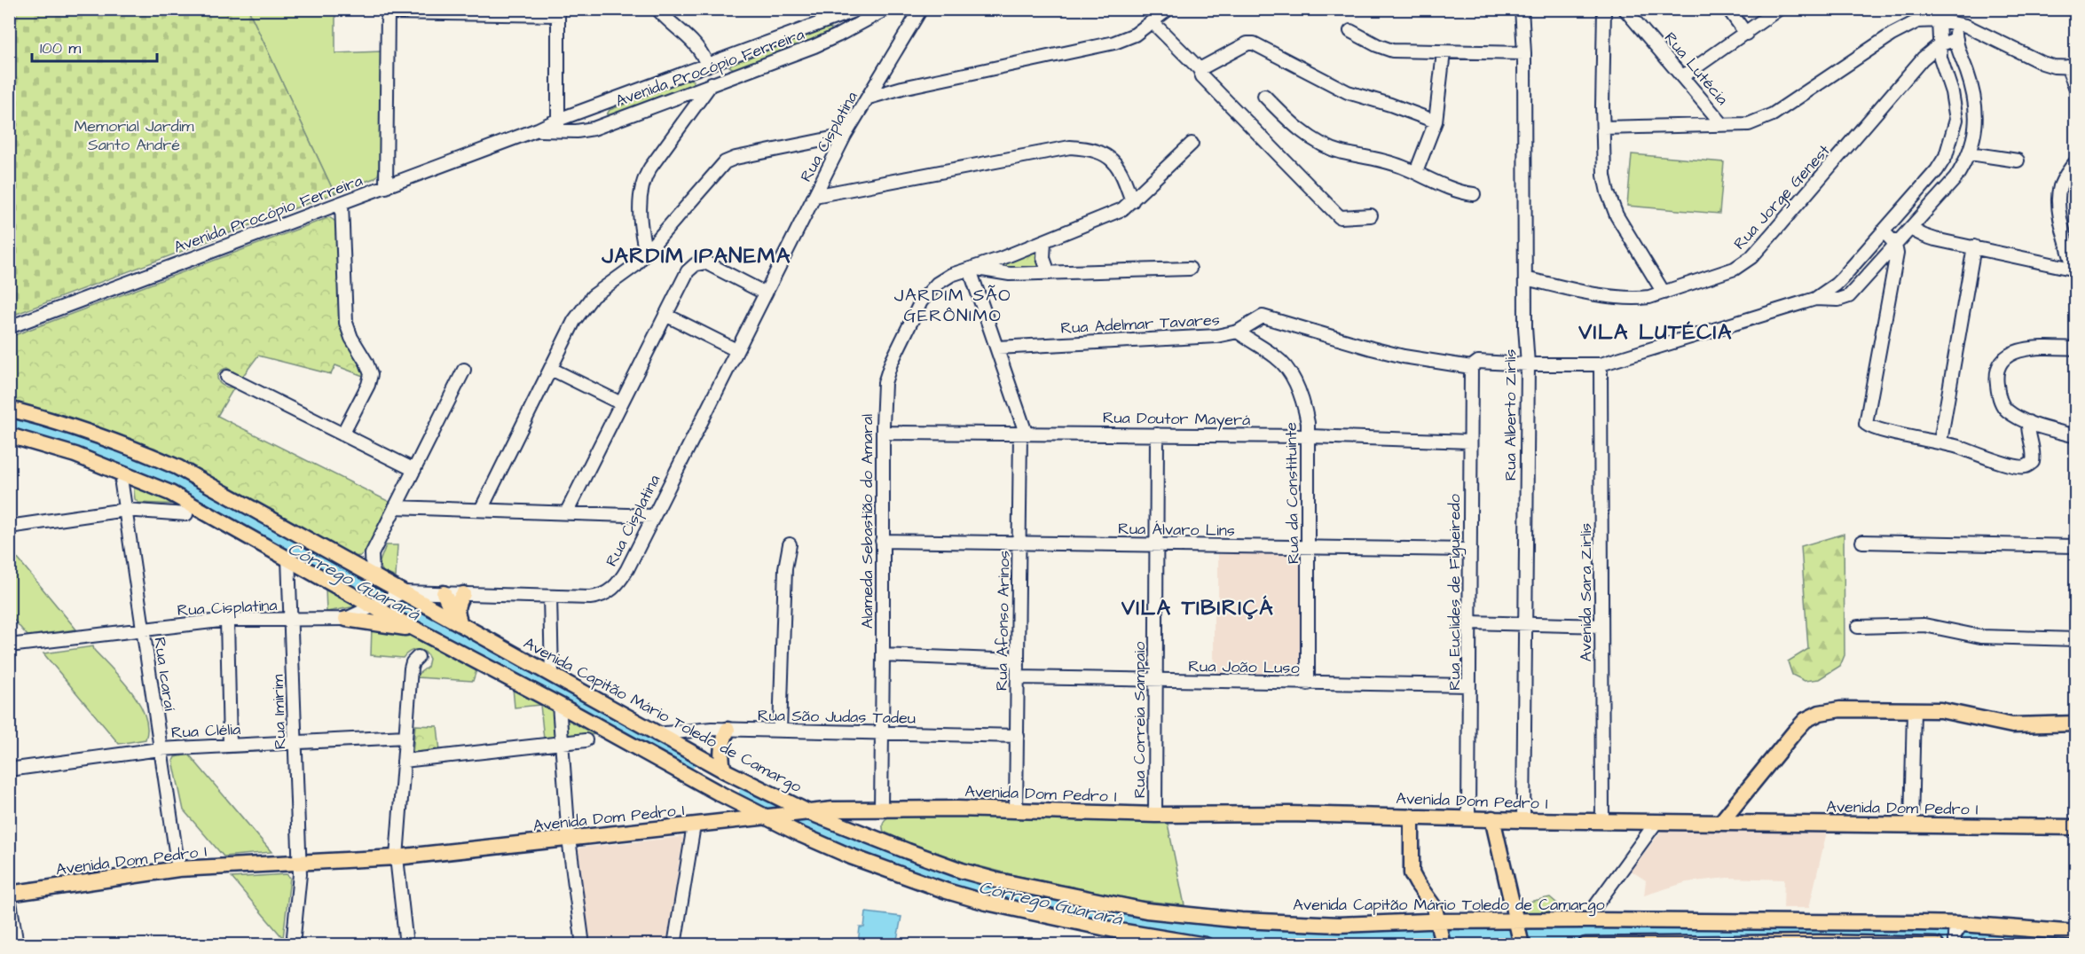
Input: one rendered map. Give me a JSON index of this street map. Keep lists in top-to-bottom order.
{
  "streets": {
    "main road": ["Avenida Capitão Mário Toledo de Camargo", "Avenida Dom Pedro I"],
    "street": [
      "Avenida Procópio Ferreira",
      "Rua Lutécia",
      "Rua Cisplatina",
      "Rua Jorge Genest",
      "Rua Adelmar Tavares",
      "Rua Alberto Zirlis",
      "Rua Doutor Mayerá",
      "Rua da Constituinte",
      "Alameda Sebastião do Amaral",
      "Rua Álvaro Lins",
      "Rua Euclides de Figueiredo",
      "Avenida Sara Zirlis",
      "Rua Afonso Arinos",
      "Rua João Luso",
      "Rua Icaraí",
      "Rua Imirim",
      "Rua São Judas Tadeu",
      "Rua Correia Sampaio",
      "Rua Clélia"
    ]
  },
  "crossings": [
    ["Rua Cisplatina", "Rua Icaraí"],
    ["Rua Cisplatina", "Rua Imirim"],
    ["Rua Cisplatina", "Avenida Capitão Mário Toledo de Camargo"],
    ["Rua Jorge Genest", "Rua Alberto Zirlis"],
    ["Rua Adelmar Tavares", "Rua Alberto Zirlis"],
    ["Rua Adelmar Tavares", "Rua da Constituinte"],
    ["Rua Adelmar Tavares", "Rua Euclides de Figueiredo"],
    ["Rua Adelmar Tavares", "Avenida Sara Zirlis"],
    ["Rua Adelmar Tavares", "Rua Afonso Arinos"],
    ["Rua Alberto Zirlis", "Avenida Dom Pedro I"],
    ["Rua Doutor Mayerá", "Rua da Constituinte"],
    ["Rua Doutor Mayerá", "Alameda Sebastião do Amaral"],
    ["Rua Doutor Mayerá", "Rua Euclides de Figueiredo"],
    ["Rua Doutor Mayerá", "Rua Afonso Arinos"],
    ["Rua Doutor Mayerá", "Rua Correia Sampaio"],
    ["Rua da Constituinte", "Rua Álvaro Lins"],
    ["Rua da Constituinte", "Rua João Luso"],
    ["Alameda Sebastião do Amaral", "Rua Álvaro Lins"],
    ["Alameda Sebastião do Amaral", "Rua Afonso Arinos"],
    ["Alameda Sebastião do Amaral", "Rua São Judas Tadeu"],
    ["Alameda Sebastião do Amaral", "Avenida Dom Pedro I"],
    ["Rua Álvaro Lins", "Rua Euclides de Figueiredo"],
    ["Rua Álvaro Lins", "Rua Afonso Arinos"],
    ["Rua Álvaro Lins", "Rua Correia Sampaio"],
    ["Rua Euclides de Figueiredo", "Rua João Luso"],
    ["Rua Euclides de Figueiredo", "Avenida Dom Pedro I"],
    ["Avenida Sara Zirlis", "Avenida Dom Pedro I"],
    ["Rua Afonso Arinos", "Rua João Luso"],
    ["Rua Afonso Arinos", "Rua São Judas Tadeu"],
    ["Rua Afonso Arinos", "Avenida Dom Pedro I"],
    ["Rua João Luso", "Rua Correia Sampaio"],
    ["Rua Icaraí", "Rua Clélia"],
    ["Rua Icaraí", "Avenida Dom Pedro I"],
    ["Rua Imirim", "Avenida Capitão Mário Toledo de Camargo"],
    ["Rua Imirim", "Rua Clélia"],
    ["Rua Imirim", "Avenida Dom Pedro I"],
    ["Avenida Capitão Mário Toledo de Camargo", "Rua São Judas Tadeu"],
    ["Avenida Capitão Mário Toledo de Camargo", "Avenida Dom Pedro I"],
    ["Rua Correia Sampaio", "Avenida Dom Pedro I"]
  ],
  "districts": [
    "JARDIM IPANEMA",
    "JARDIM SÃO GERÔNIMO",
    "VILA LUTÉCIA",
    "VILA TIBIRIÇÁ"
  ],
  "water": ["Córrego Guarará"],
  "parks": ["Memorial Jardim Santo André"],
  "scale_bar": "100 m"
}
